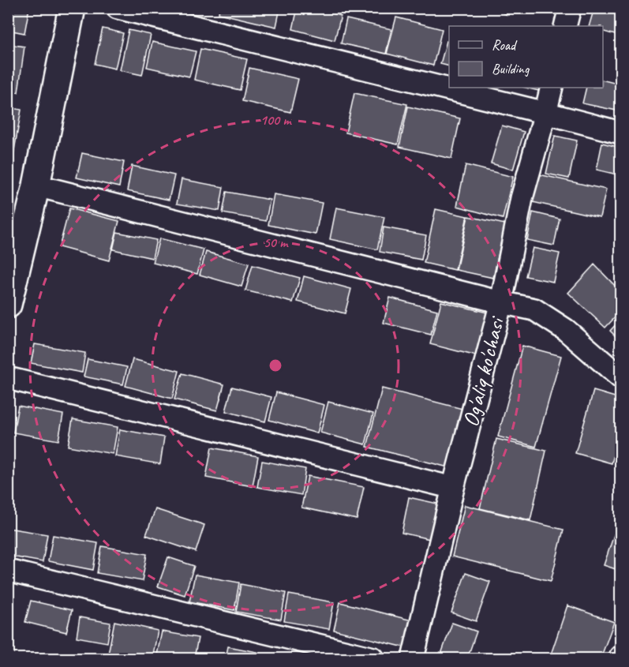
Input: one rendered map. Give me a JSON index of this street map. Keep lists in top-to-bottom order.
{
  "streets": {
    "street": ["Og'aliq ko'chasi"]
  },
  "legend": ["Road", "Building"],
  "rings": ["100 m", "50 m"]
}
